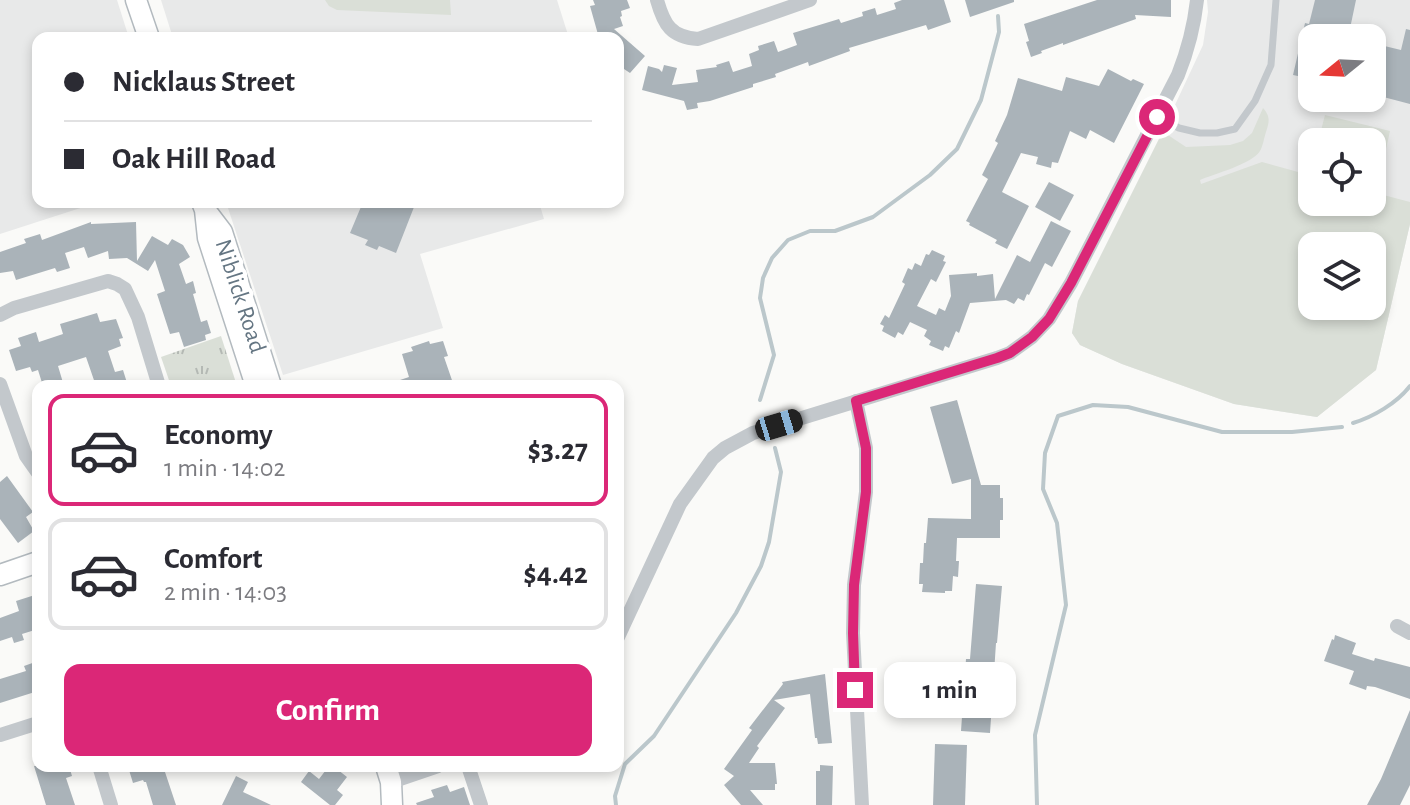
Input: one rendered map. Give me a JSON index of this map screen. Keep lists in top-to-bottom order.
{
  "streets": {
    "main road": ["Niblick Road"]
  },
  "north": "left",
  "page": {
    "banner": ["Nicklaus Street", "Oak Hill Road"],
    "list": [
      {
        "name": "Economy",
        "note": "1 min · 14:02",
        "value": "$3.27"
      },
      {
        "name": "Comfort",
        "note": "2 min · 14:03",
        "value": "$4.42"
      }
    ],
    "buttons": "Confirm",
    "bubble": "1 min"
  }
}
